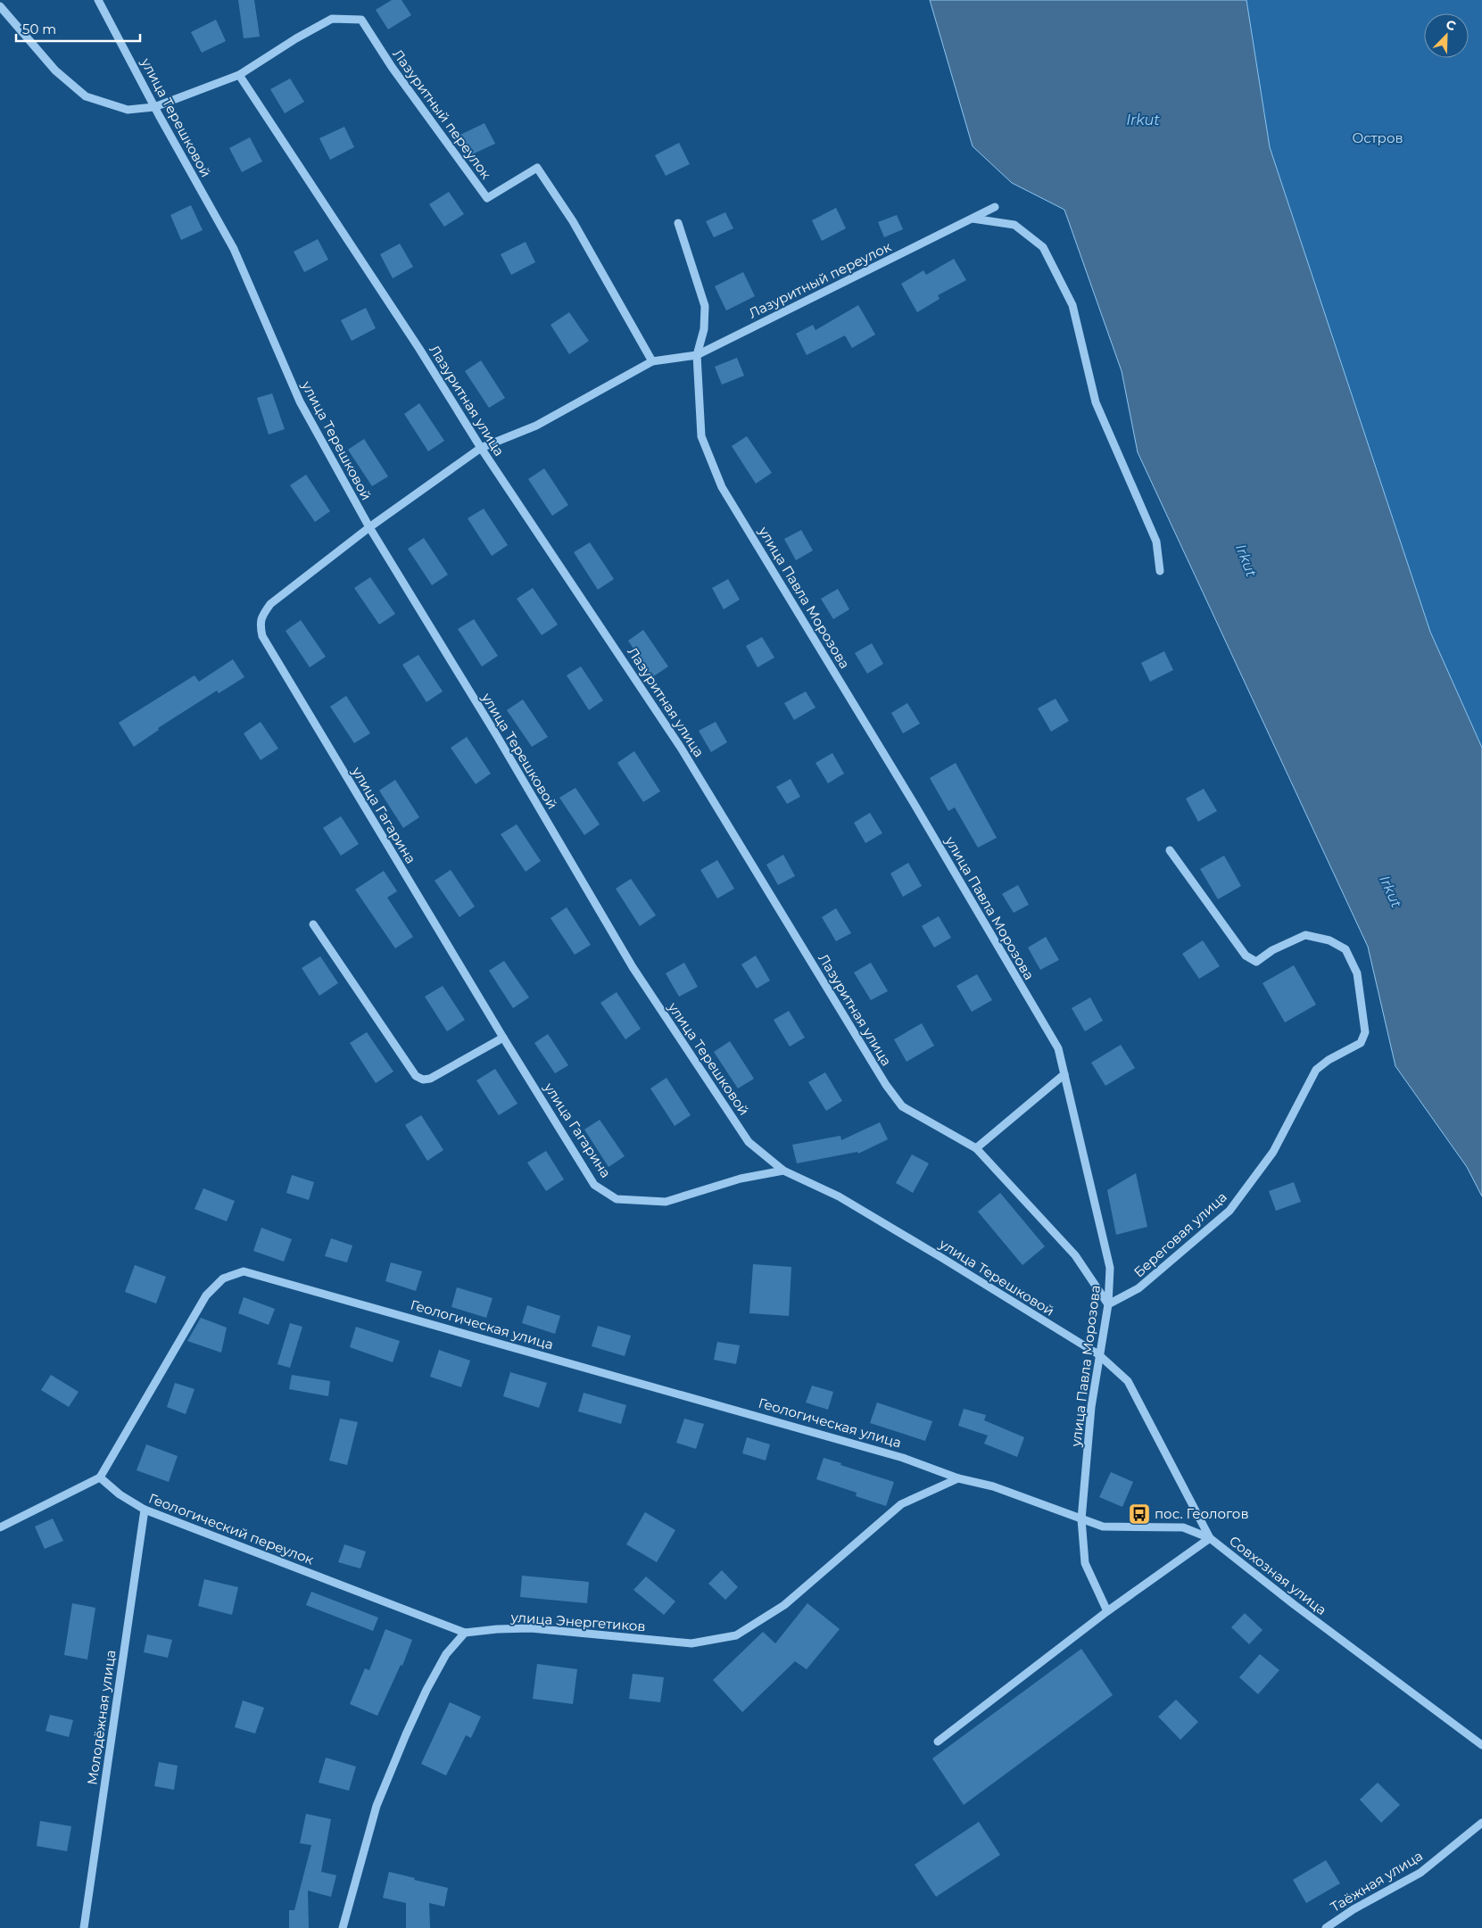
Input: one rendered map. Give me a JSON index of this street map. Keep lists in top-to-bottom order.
{
  "streets": {
    "street": [
      "Лазуритный переулок",
      "улица Терешковой",
      "Лазуритная улица",
      "улица Павла Морозова",
      "улица Гагарина",
      "Береговая улица",
      "Геологическая улица",
      "Геологический переулок",
      "Совхозная улица",
      "улица Энергетиков",
      "Молодёжная улица",
      "Таёжная улица"
    ]
  },
  "crossings": [
    ["Лазуритный переулок", "улица Терешковой"],
    ["Лазуритный переулок", "Лазуритная улица"],
    ["Лазуритный переулок", "улица Павла Морозова"],
    ["Лазуритный переулок", "улица Гагарина"],
    ["улица Терешковой", "улица Павла Морозова"],
    ["улица Терешковой", "улица Гагарина"],
    ["улица Терешковой", "Совхозная улица"],
    ["Лазуритная улица", "улица Павла Морозова"],
    ["Лазуритная улица", "Береговая улица"],
    ["улица Павла Морозова", "Береговая улица"],
    ["улица Павла Морозова", "Геологическая улица"],
    ["улица Павла Морозова", "Совхозная улица"],
    ["Геологическая улица", "Геологический переулок"],
    ["Геологическая улица", "Совхозная улица"],
    ["Геологическая улица", "улица Энергетиков"],
    ["Геологический переулок", "улица Энергетиков"],
    ["Геологический переулок", "Молодёжная улица"]
  ],
  "water": ["Irkut"],
  "parks": ["Остров"],
  "places": {
    "bus stop": ["пос. Геологов"]
  },
  "scale_bar": "50 m",
  "north": "top right"
}
